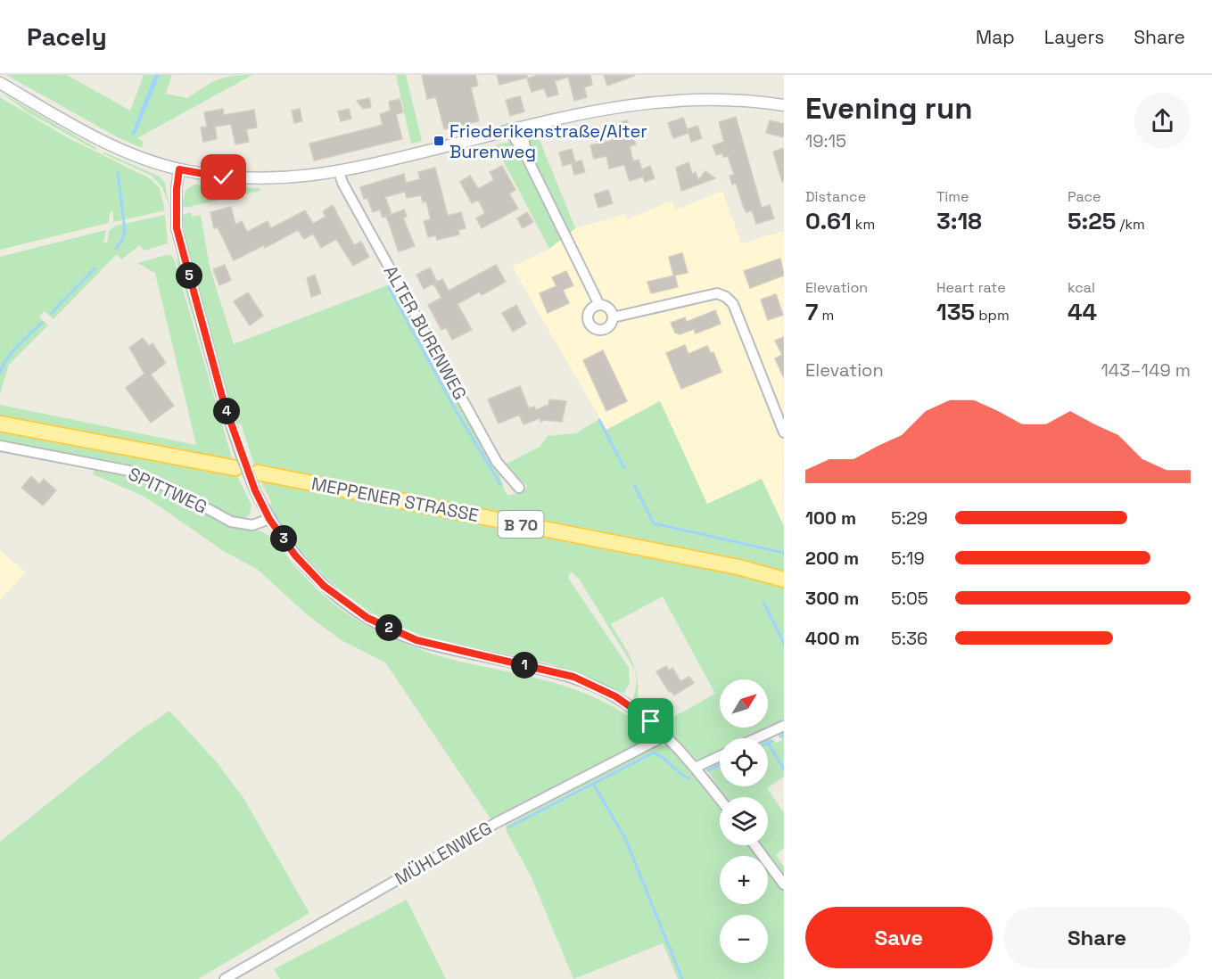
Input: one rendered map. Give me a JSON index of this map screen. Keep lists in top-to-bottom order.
{
  "streets": {
    "main road": ["MEPPENER STRASSE", "B 70"],
    "street": ["ALTER BURENWEG", "SPITTWEG", "MÜHLENWEG"]
  },
  "places": {
    "transit": ["Friederikenstraße/Alter Burenweg"]
  },
  "north": "top right",
  "page": {
    "header": "Pacely",
    "nav": ["Map", "Layers", "Share"],
    "heading": ["Evening run", "19:15"],
    "stats": [
      ["Distance", "0.61 km"],
      ["Time", "3:18"],
      ["Pace", "5:25 /km"],
      ["Elevation", "7 m"],
      ["Heart rate", "135 bpm"],
      ["kcal", "44"]
    ],
    "pins": [
      "5",
      "4",
      "3",
      "2",
      "1"
    ],
    "chart": ["Elevation", "143–149 m"],
    "list": [
      {
        "name": "100 m",
        "note": "5:29"
      },
      {
        "name": "200 m",
        "note": "5:19"
      },
      {
        "name": "300 m",
        "note": "5:05"
      },
      {
        "name": "400 m",
        "note": "5:36"
      }
    ],
    "map_buttons": ["+", "−"],
    "buttons": ["Save", "Share"]
  }
}
